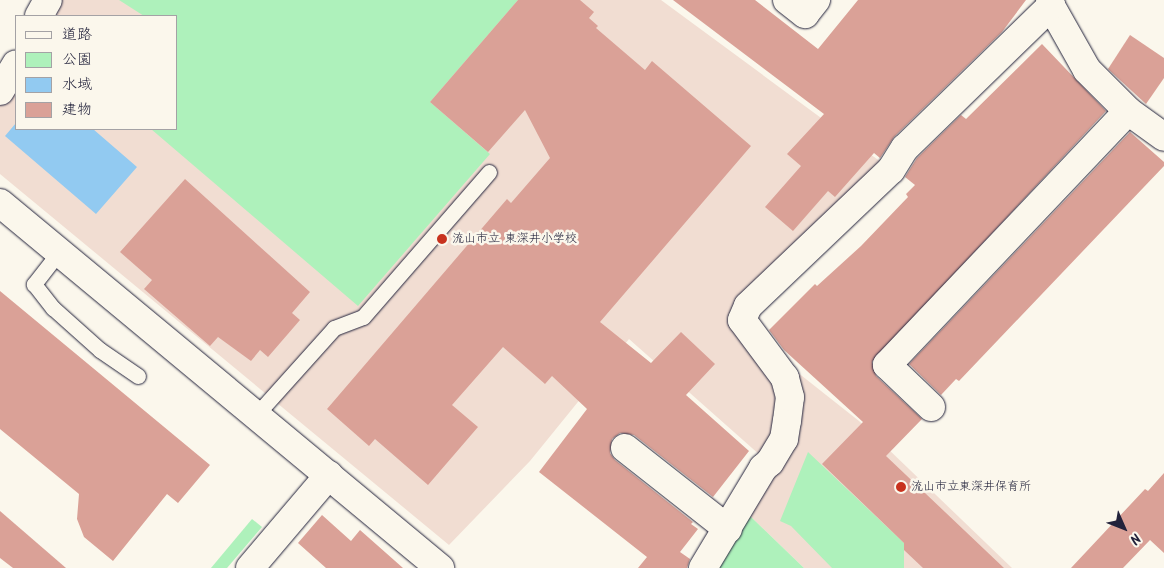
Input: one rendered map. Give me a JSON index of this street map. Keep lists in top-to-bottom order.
{
  "places": ["流山市立 東深井小学校", "流山市立東深井保育所"],
  "legend": [
    "道路",
    "公園",
    "水域",
    "建物"
  ],
  "north": "bottom right"
}
